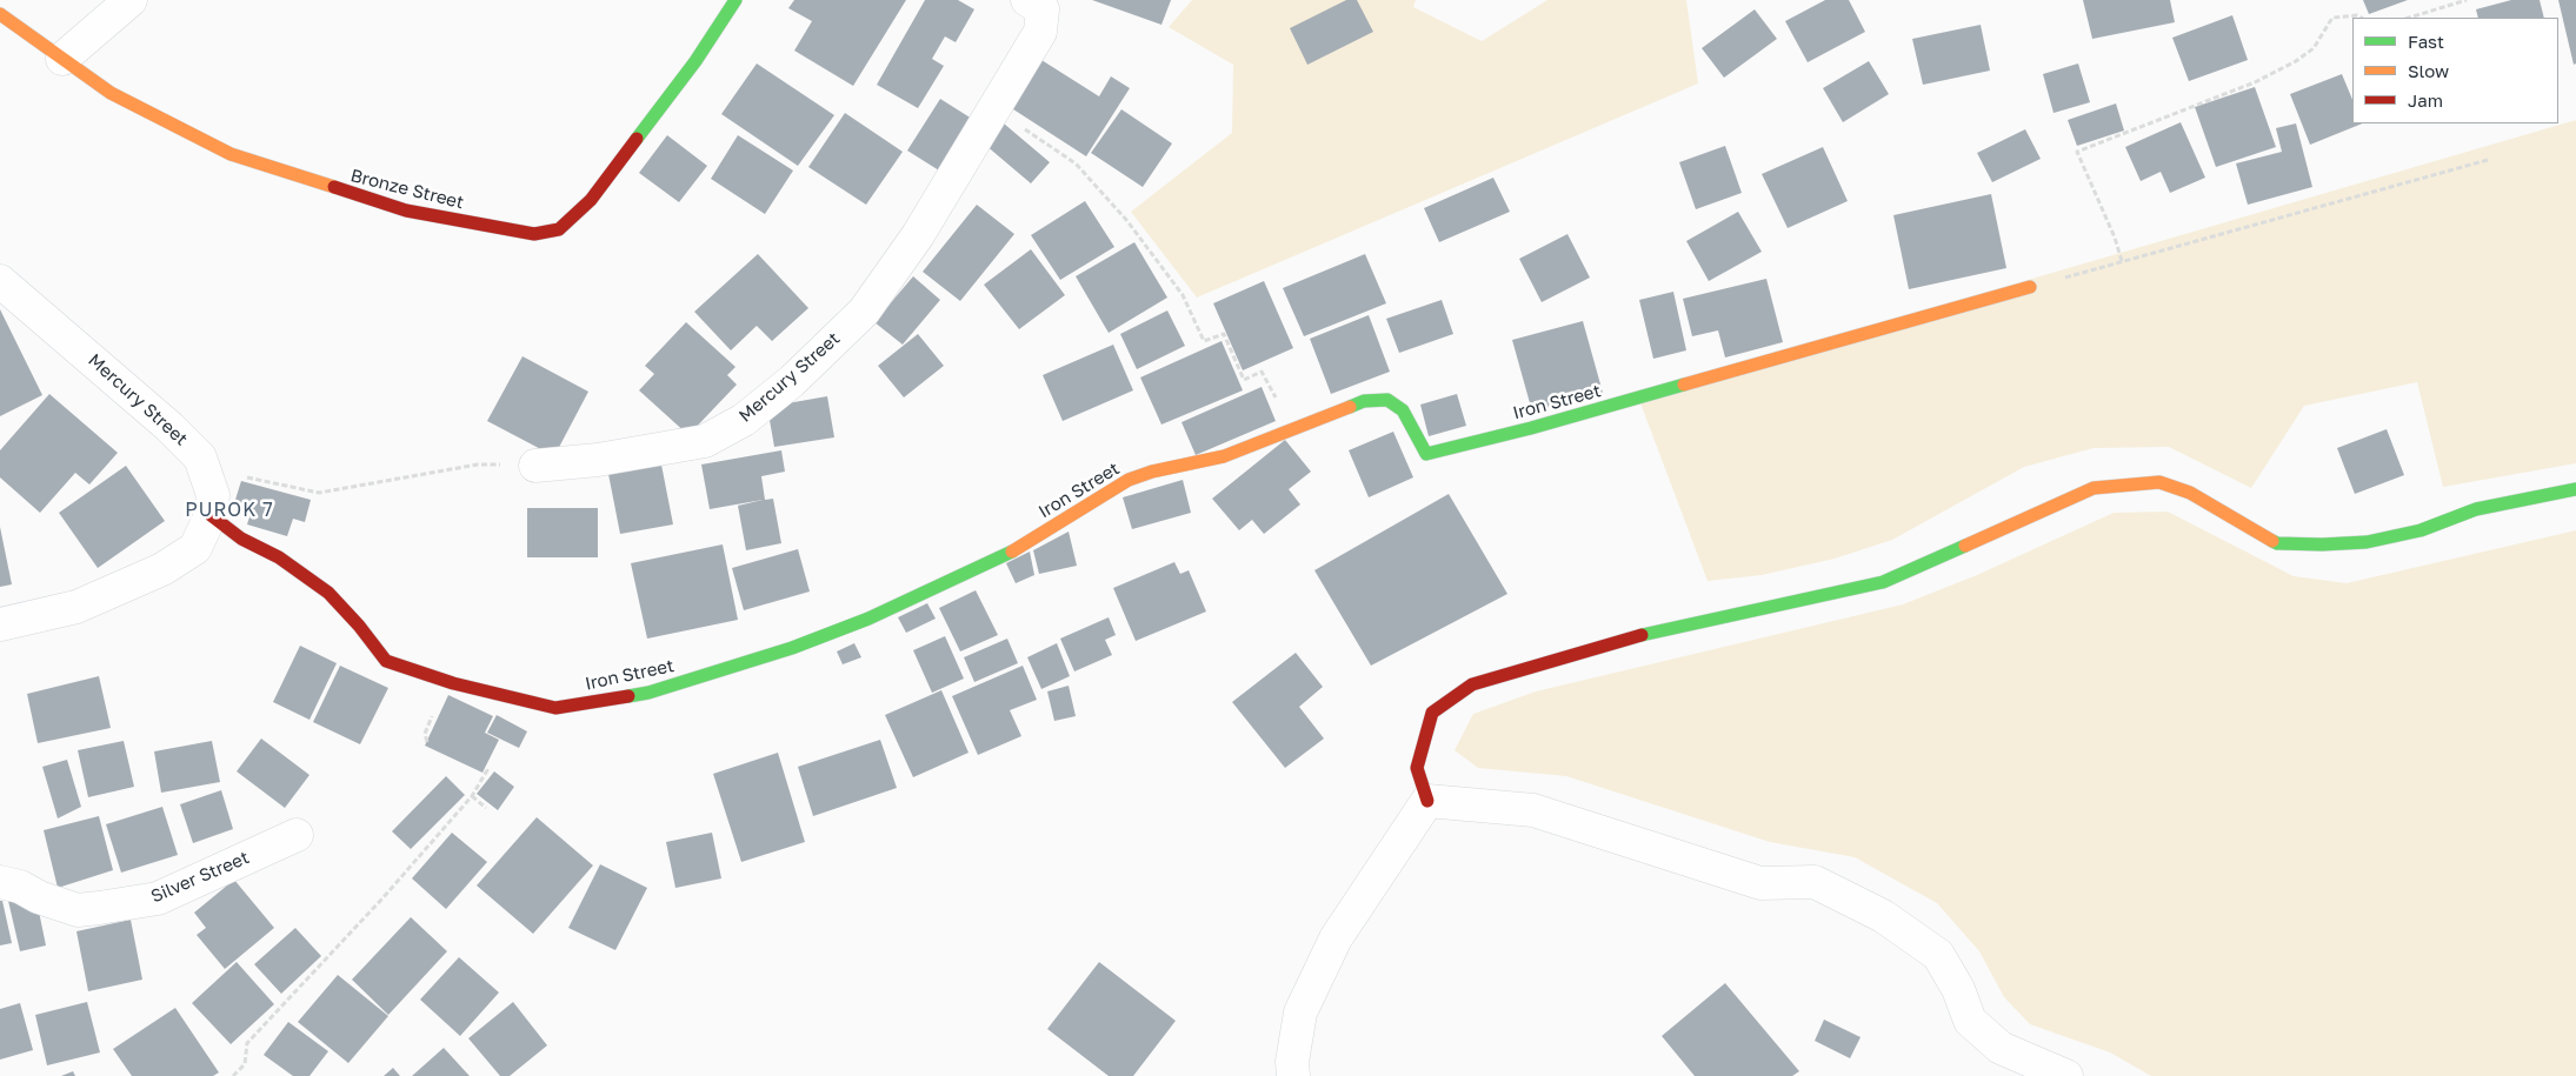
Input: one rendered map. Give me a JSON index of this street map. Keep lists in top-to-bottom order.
{
  "streets": {
    "street": [
      "Bronze Street",
      "Mercury Street",
      "Iron Street",
      "Silver Street"
    ]
  },
  "crossings": [
    ["Mercury Street", "Iron Street"]
  ],
  "districts": ["PUROK 7"],
  "legend": ["Fast", "Slow", "Jam"]
}
